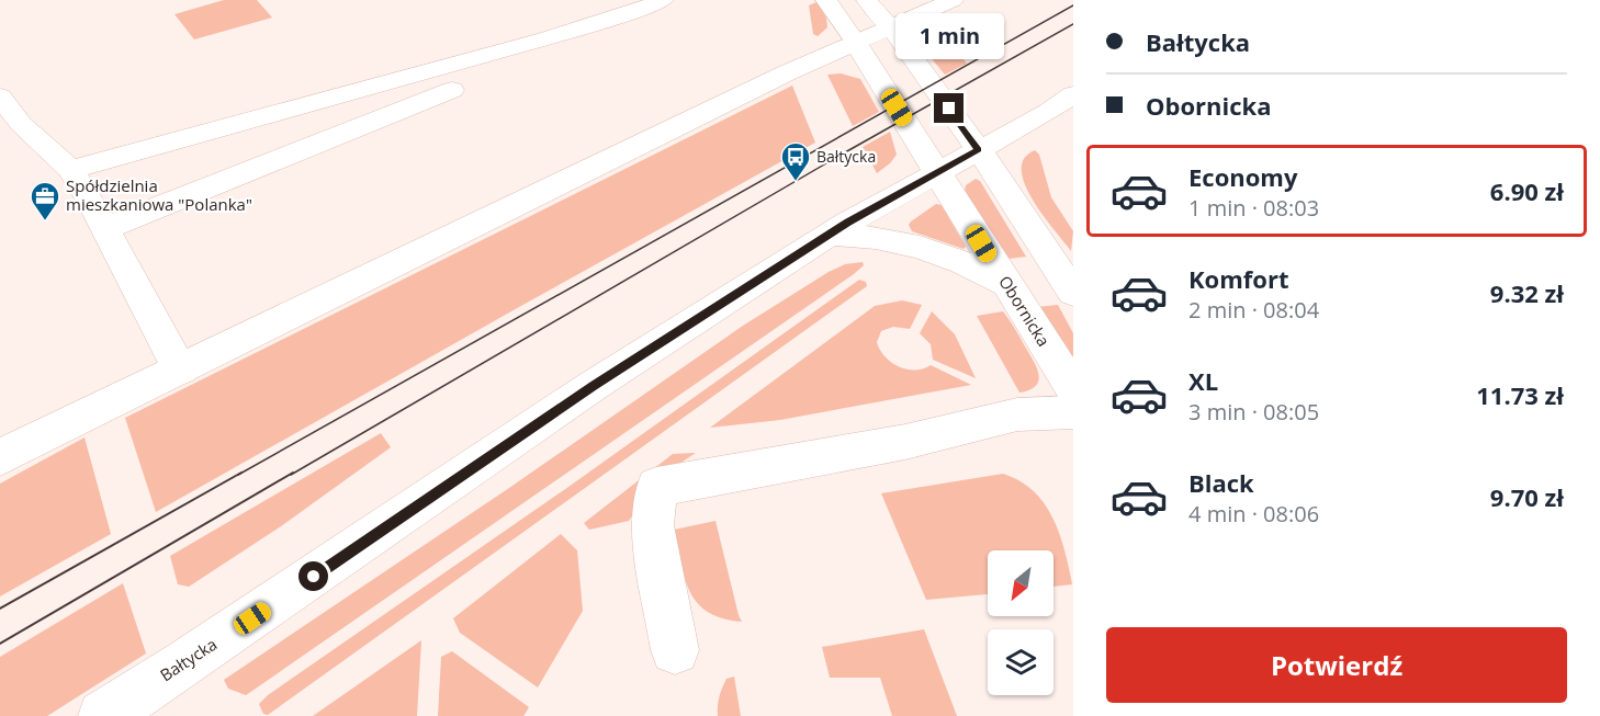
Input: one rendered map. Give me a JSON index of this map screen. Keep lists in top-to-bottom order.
{
  "streets": {
    "main road": ["Obornicka", "Bałtycka"]
  },
  "crossings": [
    ["Obornicka", "Bałtycka"]
  ],
  "places": {
    "bus stop": ["Bałtycka"],
    "office": ["Spółdzielnia mieszkaniowa \"Polanka\""]
  },
  "north": "bottom left",
  "page": {
    "banner": ["Bałtycka", "Obornicka"],
    "bubble": "1 min",
    "list": [
      {
        "name": "Economy",
        "note": "1 min · 08:03",
        "value": "6.90 zł"
      },
      {
        "name": "Komfort",
        "note": "2 min · 08:04",
        "value": "9.32 zł"
      },
      {
        "name": "XL",
        "note": "3 min · 08:05",
        "value": "11.73 zł"
      },
      {
        "name": "Black",
        "note": "4 min · 08:06",
        "value": "9.70 zł"
      }
    ],
    "buttons": "Potwierdź"
  }
}
